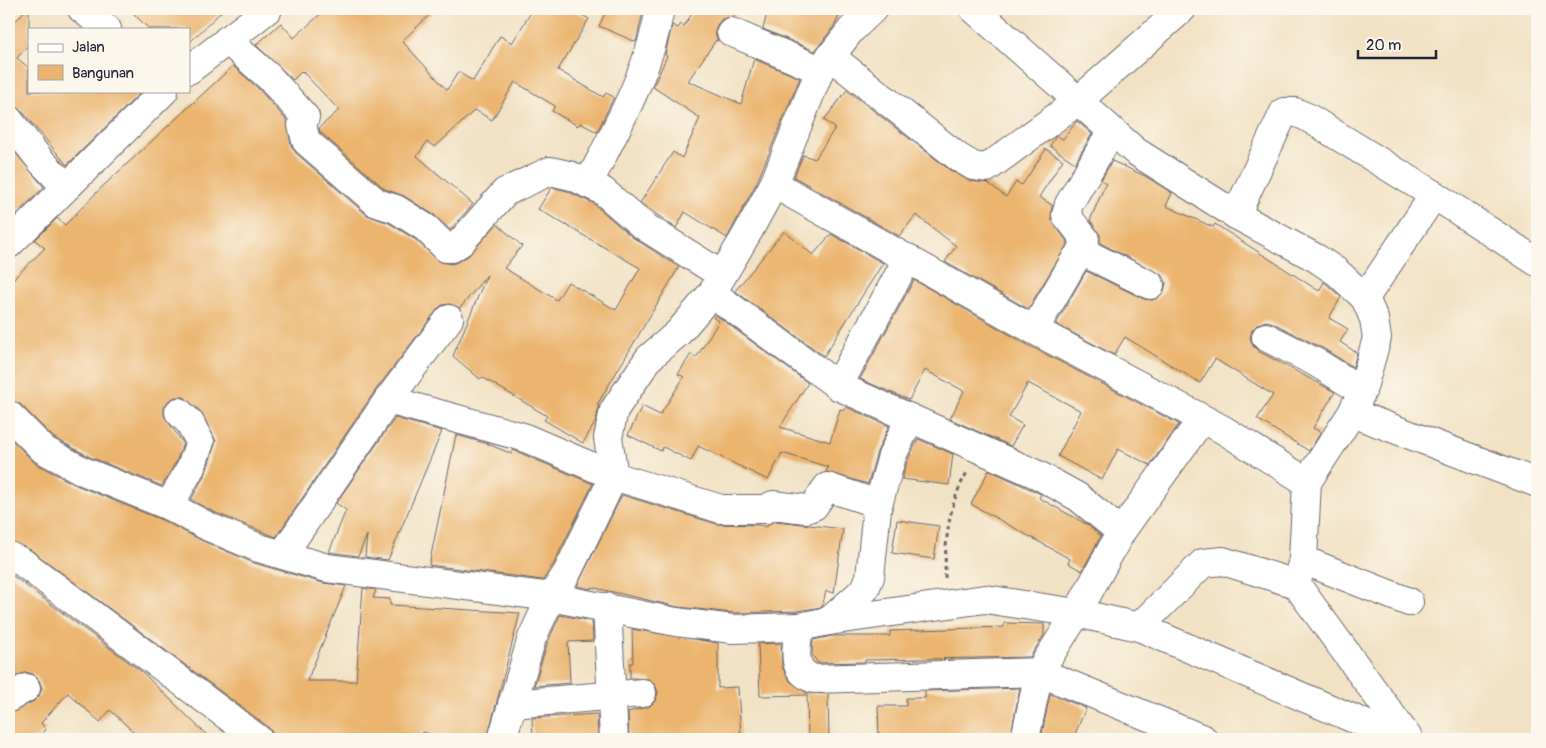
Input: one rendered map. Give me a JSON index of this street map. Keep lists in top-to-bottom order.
{
  "legend": ["Jalan", "Bangunan"],
  "scale_bar": "20 m"
}
